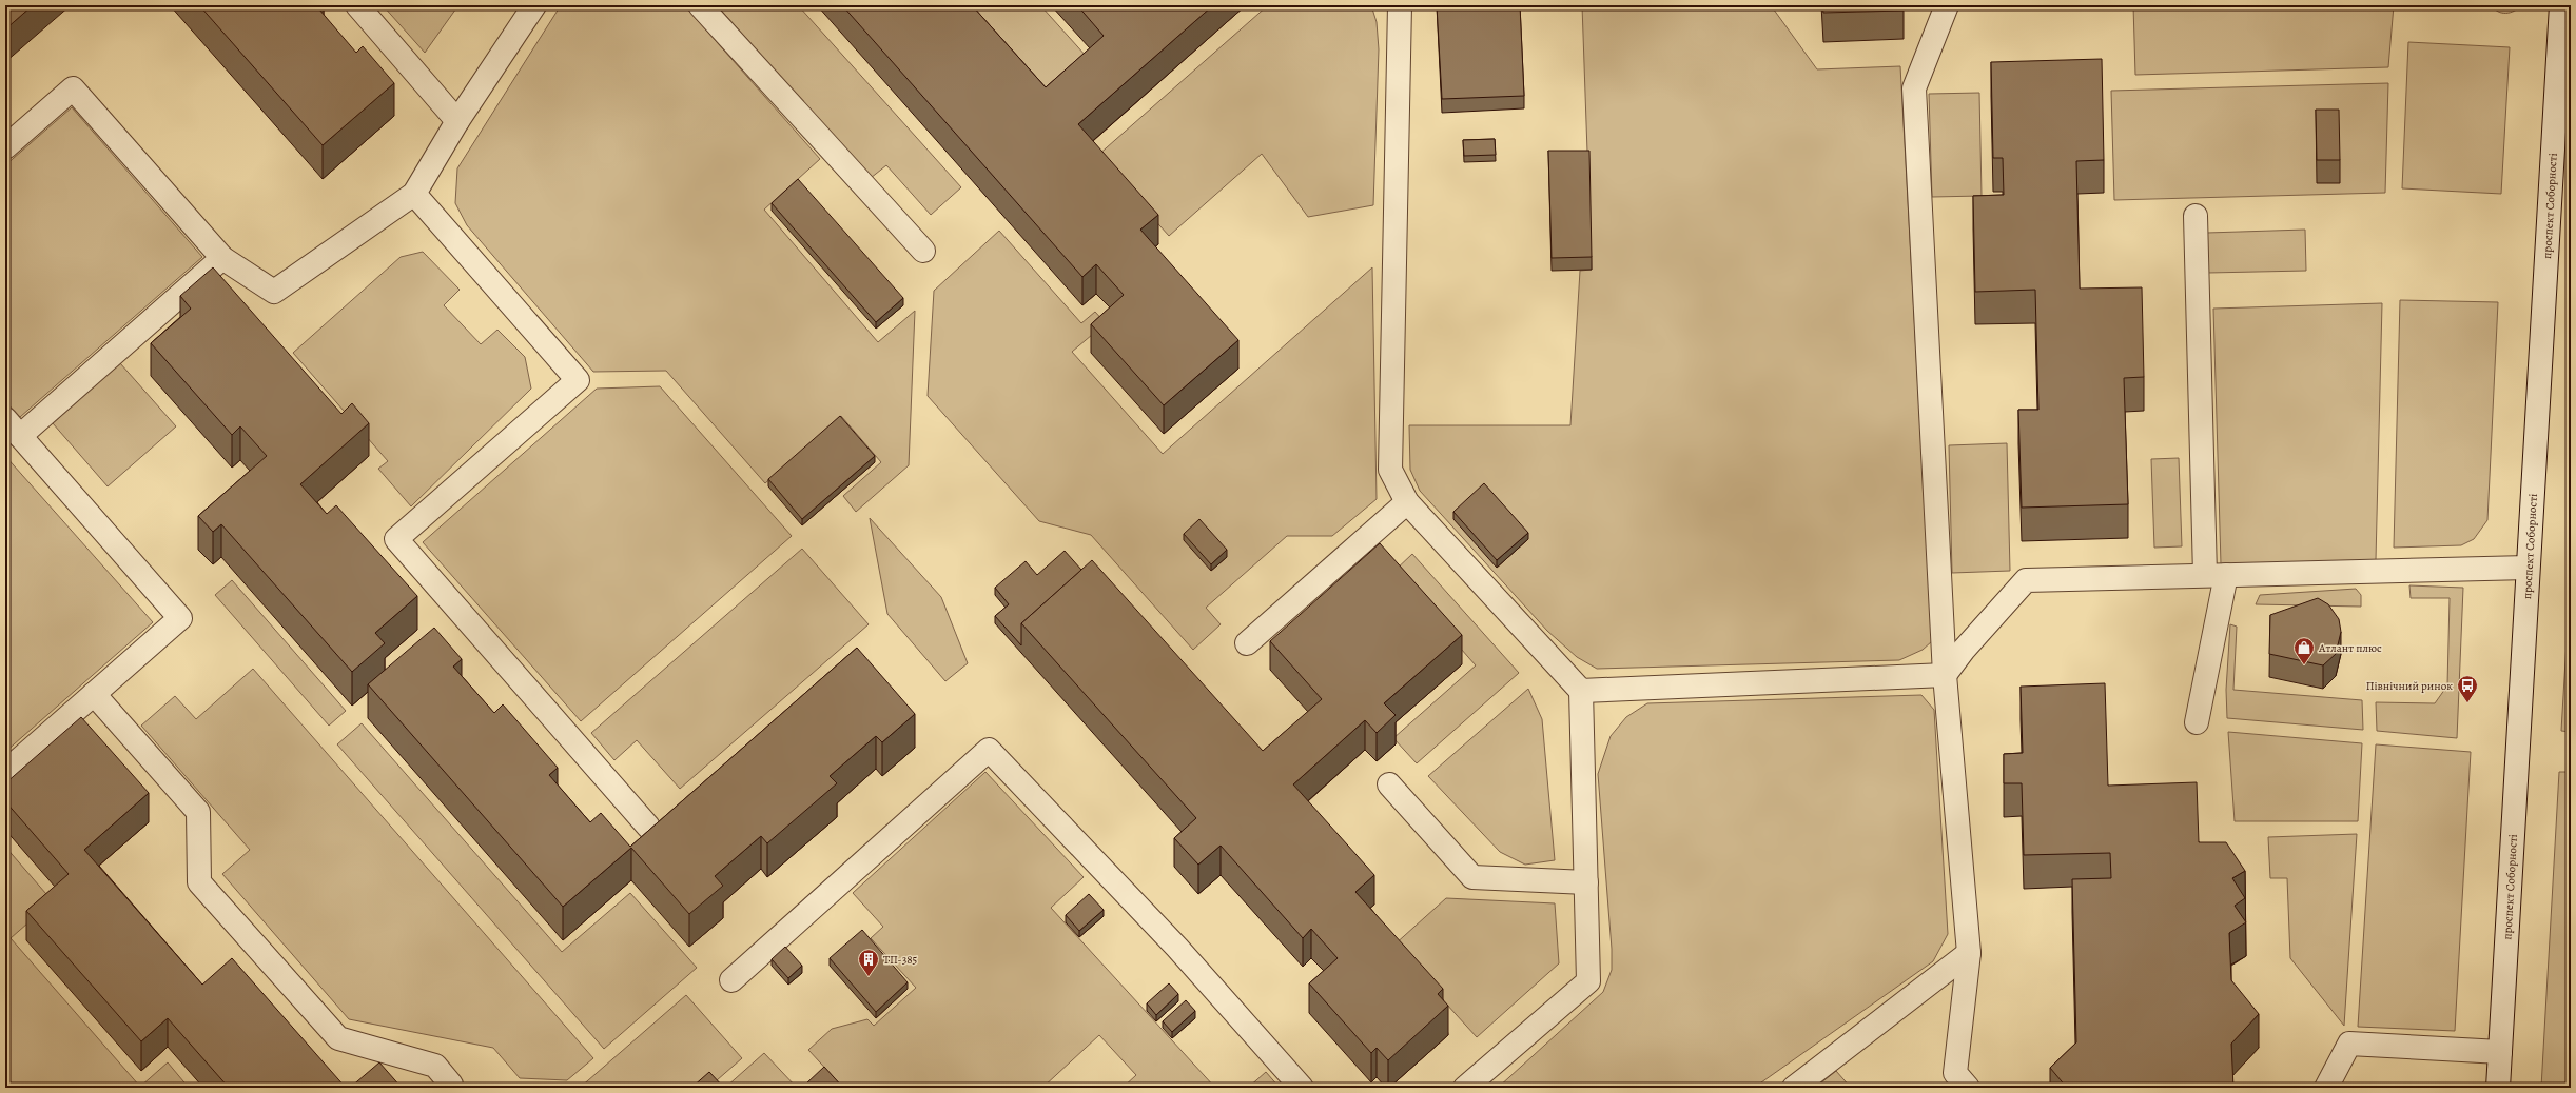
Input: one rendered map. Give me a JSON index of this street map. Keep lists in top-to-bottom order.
{
  "streets": {
    "main road": ["проспект Соборності"]
  },
  "places": {
    "shop": ["Атлант плюс"],
    "bus stop": ["Північний ринок"],
    "building": ["ТП-385"]
  }
}
